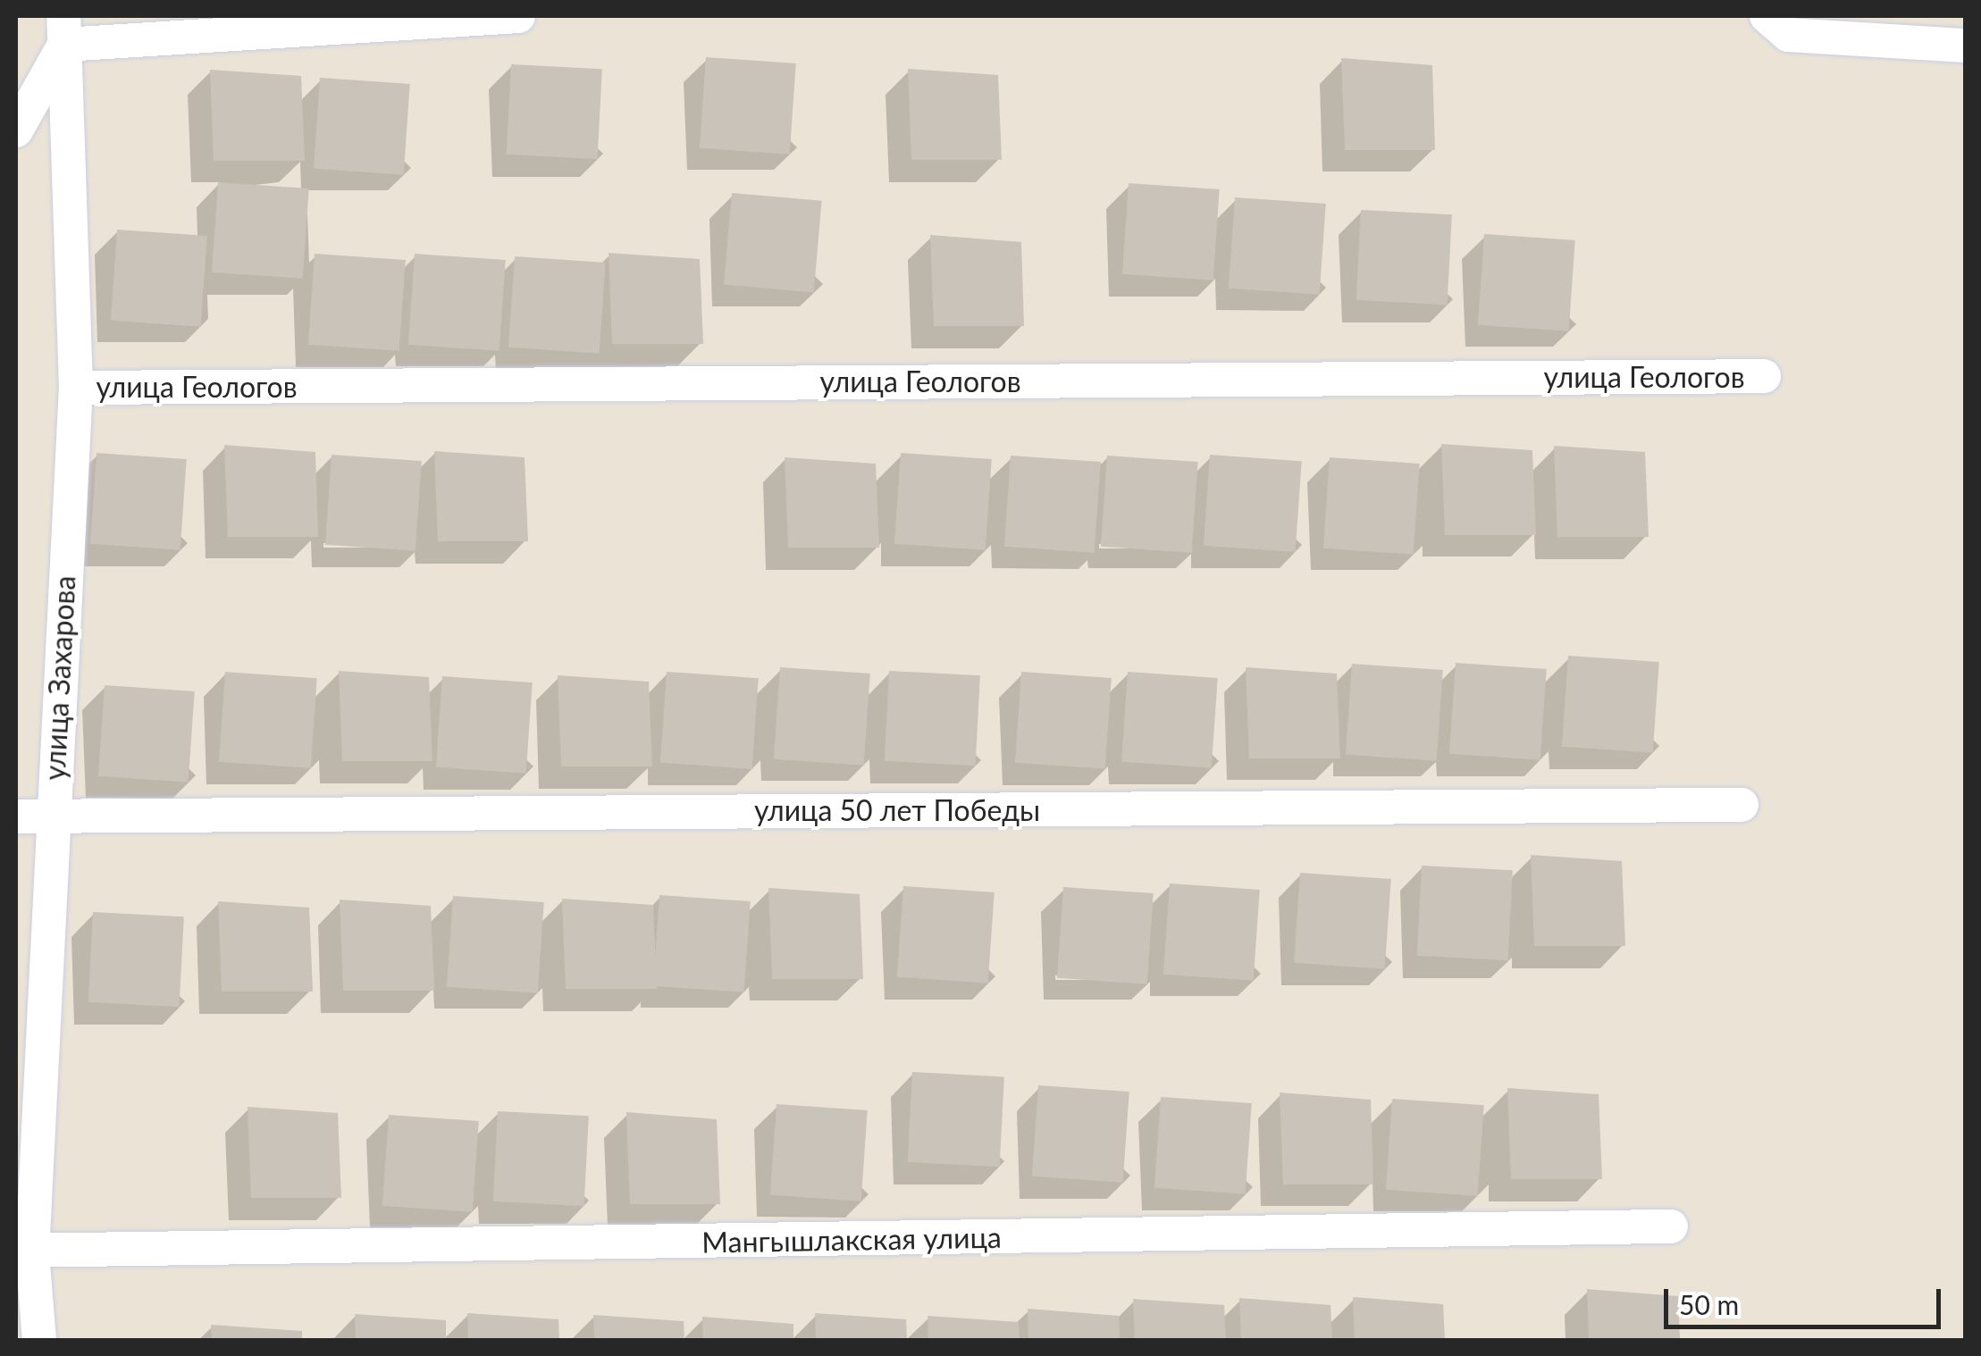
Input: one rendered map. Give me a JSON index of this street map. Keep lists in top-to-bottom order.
{
  "streets": {
    "street": [
      "улица Геологов",
      "улица Захарова",
      "улица 50 лет Победы",
      "Мангышлакская улица"
    ]
  },
  "crossings": [
    ["улица Геологов", "улица Захарова"],
    ["улица Захарова", "улица 50 лет Победы"],
    ["улица Захарова", "Мангышлакская улица"]
  ],
  "scale_bar": "50 m"
}
